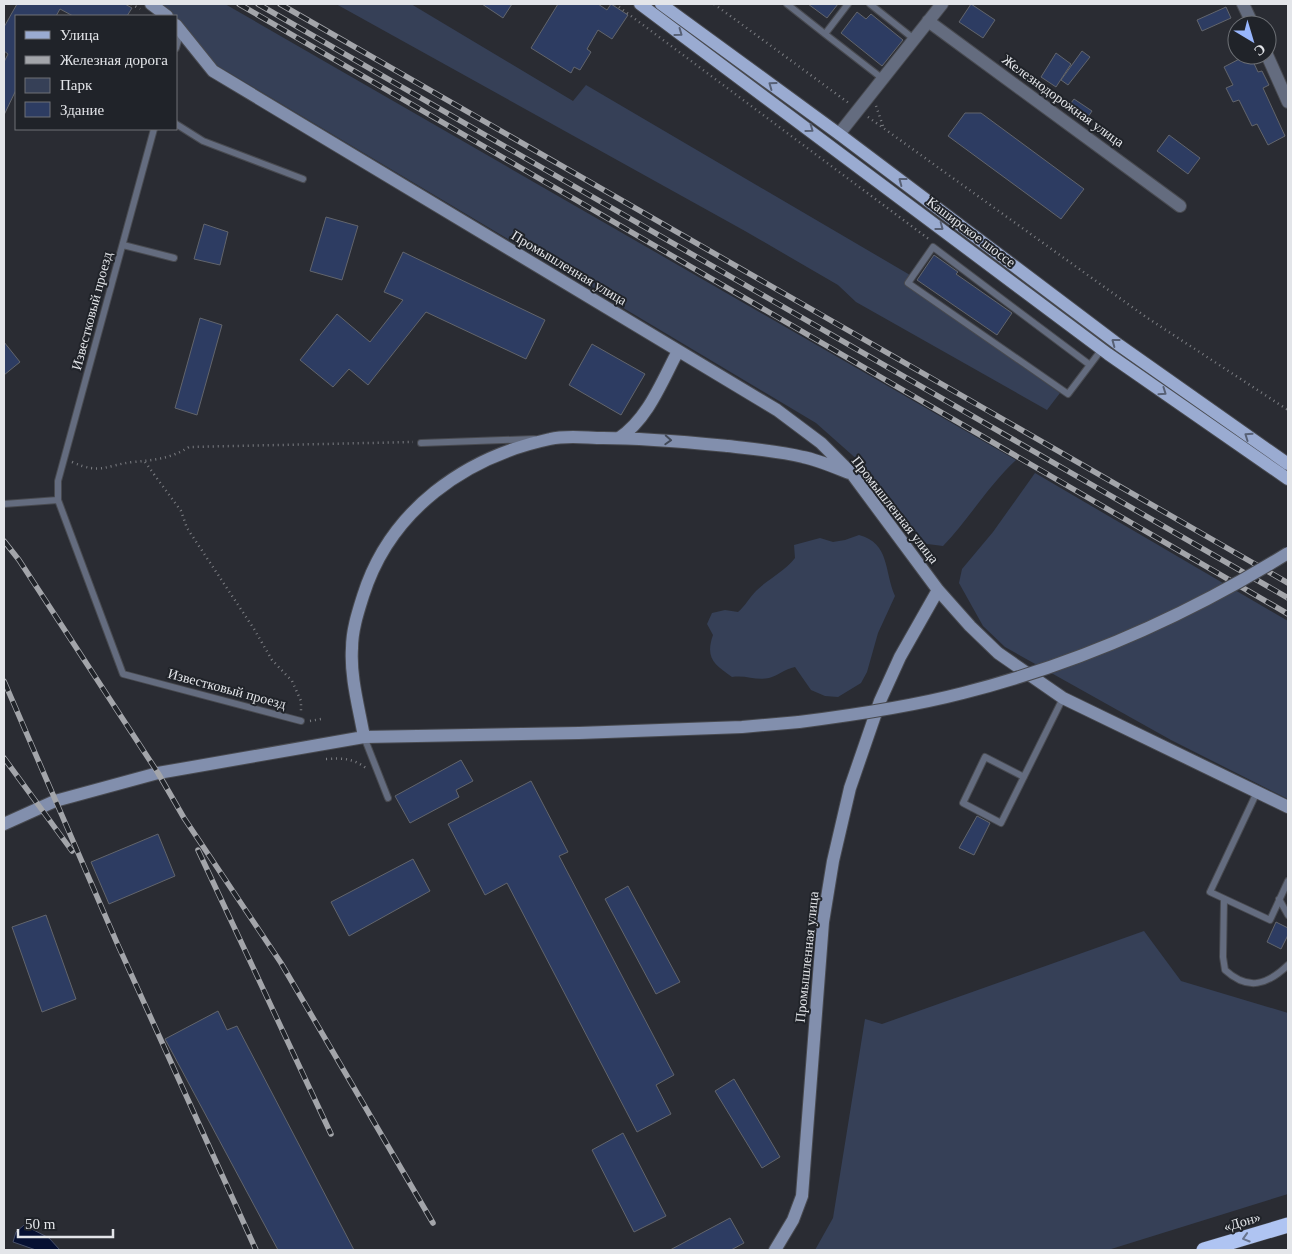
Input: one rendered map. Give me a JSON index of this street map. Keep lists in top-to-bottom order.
{
  "streets": {
    "highway": ["«Дон»"],
    "main road": ["Каширское шоссе"],
    "street": ["Железнодорожная улица", "Промышленная улица"],
    "lane": ["Известковый проезд"]
  },
  "one_way": ["«Дон»"],
  "legend": [
    "Улица",
    "Железная дорога",
    "Парк",
    "Здание"
  ],
  "scale_bar": "50 m",
  "north": "bottom right"
}
